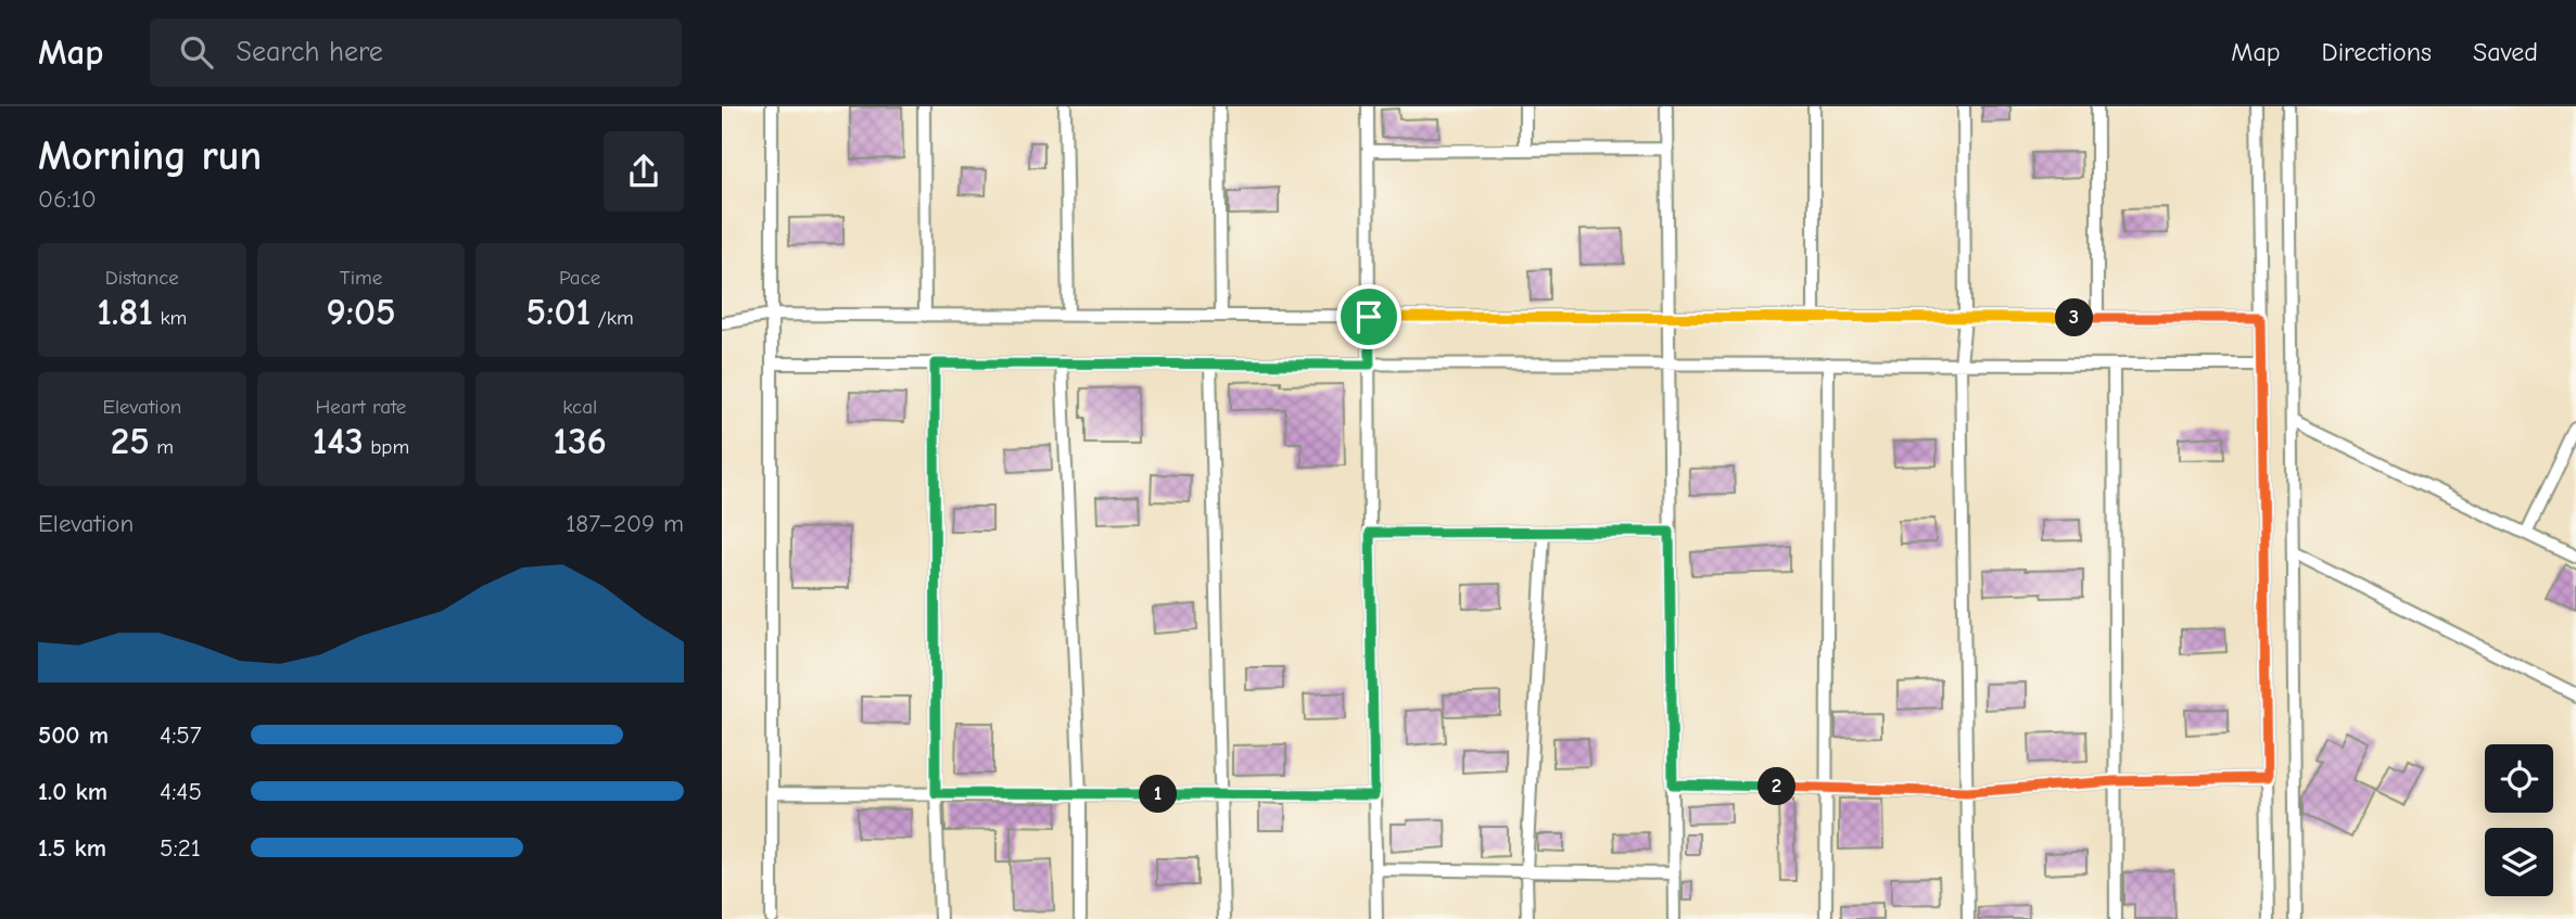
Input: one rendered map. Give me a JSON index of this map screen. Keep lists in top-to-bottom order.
{
  "page": {
    "header": "Map",
    "search": "Search here",
    "nav": ["Map", "Directions", "Saved"],
    "heading": ["Morning run", "06:10"],
    "stats": [
      ["Distance", "1.81 km"],
      ["Time", "9:05"],
      ["Pace", "5:01 /km"],
      ["Elevation", "25 m"],
      ["Heart rate", "143 bpm"],
      ["kcal", "136"]
    ],
    "pins": ["3", "2", "1"],
    "chart": ["Elevation", "187–209 m"],
    "list": [
      {
        "name": "500 m",
        "note": "4:57"
      },
      {
        "name": "1.0 km",
        "note": "4:45"
      },
      {
        "name": "1.5 km",
        "note": "5:21"
      }
    ]
  }
}
